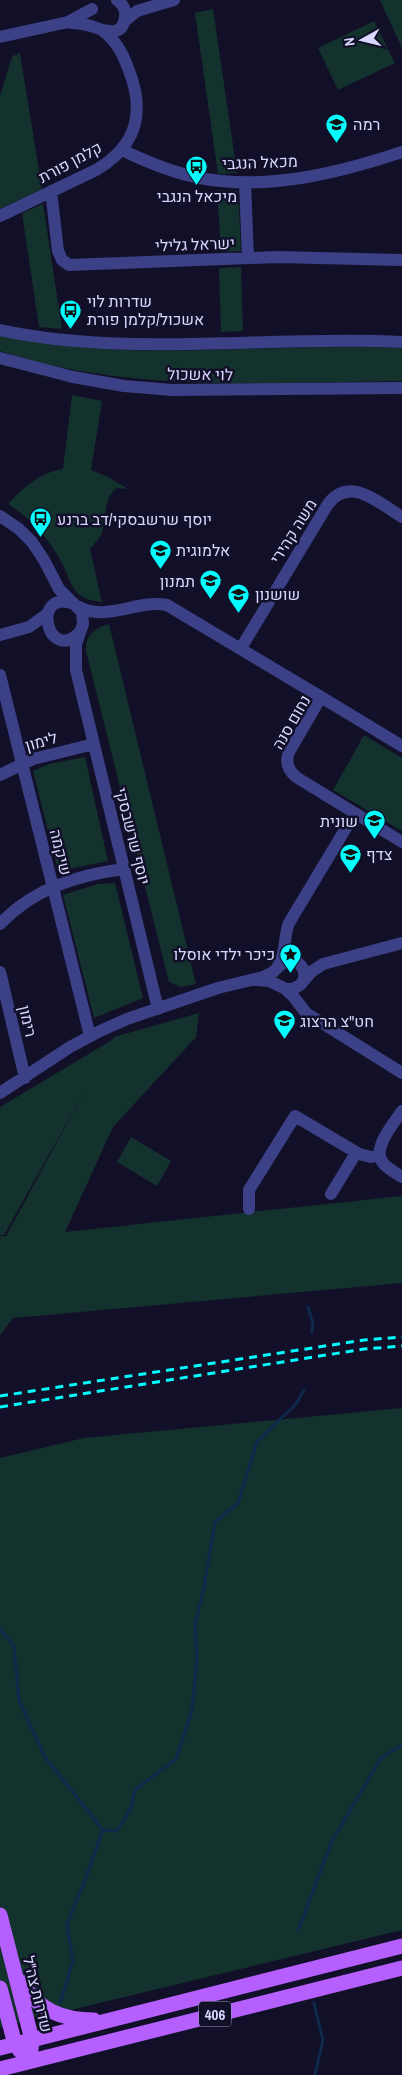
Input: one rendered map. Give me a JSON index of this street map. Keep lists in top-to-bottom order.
{
  "streets": {
    "main road": ["שדרות צה\"ל", "406"],
    "street": [
      "קלמן פורת",
      "מכאל הנגבי",
      "ישראל גלילי",
      "לוי אשכול",
      "משה קהירי",
      "נחום סנה",
      "לימון",
      "יוסף שרשבסקי",
      "שיקמה",
      "רימון"
    ]
  },
  "crossings": [
    ["קלמן פורת", "מכאל הנגבי"],
    ["קלמן פורת", "ישראל גלילי"],
    ["לימון", "יוסף שרשבסקי"],
    ["לימון", "שיקמה"],
    ["שדרות צה\"ל", "406"]
  ],
  "places": {
    "school or university": [
      "רמה",
      "אלמוגית",
      "תמנון",
      "שושנון",
      "שונית",
      "צדף",
      "חט''צ הרצוג"
    ],
    "bus stop": ["מיכאל הנגבי", "שדרות לוי אשכול/קלמן פורת", "יוסף שרשבסקי/דב ברנע"],
    "place": ["כיכר ילדי אוסלו"]
  },
  "north": "left"
}
